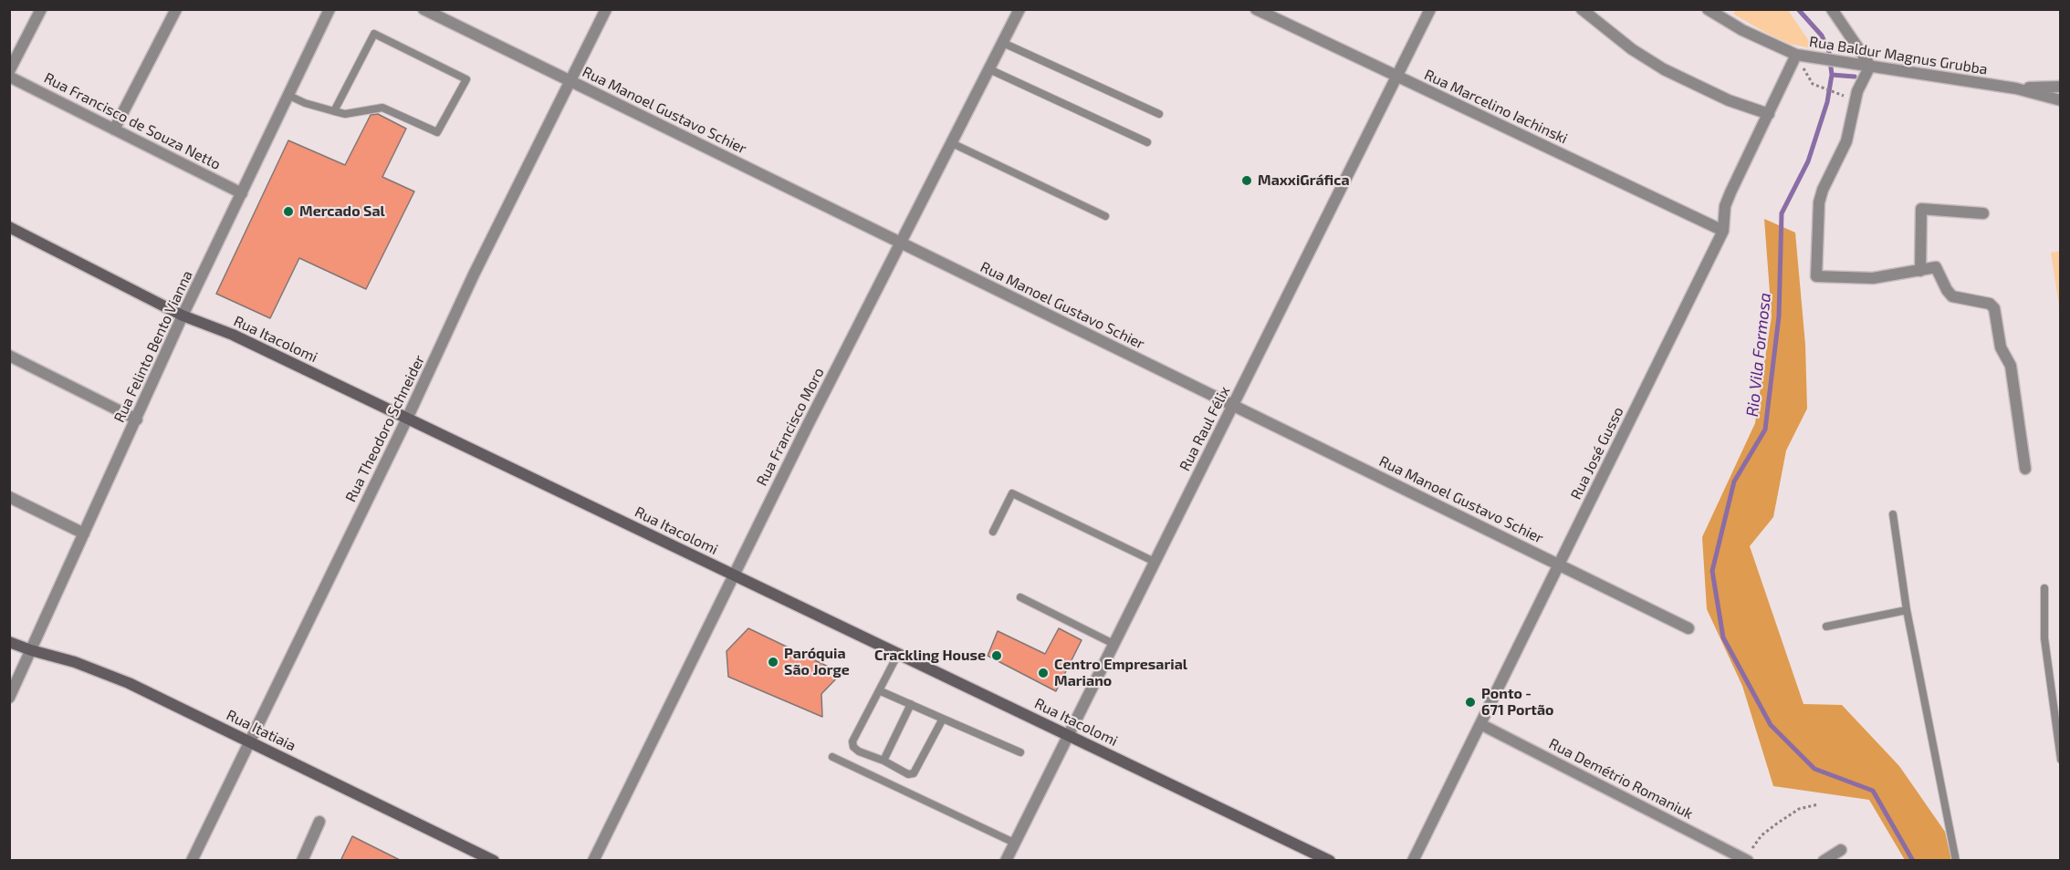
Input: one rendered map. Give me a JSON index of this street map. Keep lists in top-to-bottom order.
{
  "streets": {
    "main road": ["Rua Itacolomi", "Rua Itatiaia"],
    "street": [
      "Rua Baldur Magnus Grubba",
      "Rua Marcelino Iachinski",
      "Rua Manoel Gustavo Schier",
      "Rua Francisco de Souza Netto",
      "Rua Felinto Bento Vianna",
      "Rua Francisco Moro",
      "Rua Theodoro Schneider",
      "Rua Raul Félix",
      "Rua José Gusso",
      "Rua Demétrio Romaniuk"
    ]
  },
  "crossings": [
    ["Rua Baldur Magnus Grubba", "Rua José Gusso"],
    ["Rua Marcelino Iachinski", "Rua Raul Félix"],
    ["Rua Marcelino Iachinski", "Rua José Gusso"],
    ["Rua Manoel Gustavo Schier", "Rua Francisco Moro"],
    ["Rua Manoel Gustavo Schier", "Rua Theodoro Schneider"],
    ["Rua Manoel Gustavo Schier", "Rua Raul Félix"],
    ["Rua Manoel Gustavo Schier", "Rua José Gusso"],
    ["Rua Francisco de Souza Netto", "Rua Felinto Bento Vianna"],
    ["Rua Itacolomi", "Rua Felinto Bento Vianna"],
    ["Rua Itacolomi", "Rua Francisco Moro"],
    ["Rua Itacolomi", "Rua Theodoro Schneider"],
    ["Rua Itacolomi", "Rua Raul Félix"],
    ["Rua Felinto Bento Vianna", "Rua Itatiaia"],
    ["Rua Theodoro Schneider", "Rua Itatiaia"],
    ["Rua José Gusso", "Rua Demétrio Romaniuk"]
  ],
  "water": ["Rio Vila Formosa"],
  "places": [
    "MaxxiGráfica",
    "Mercado Sal",
    "Crackling House",
    "Paróquia São Jorge",
    "Centro Empresarial Mariano",
    "Ponto - 671 Portão"
  ]
}
